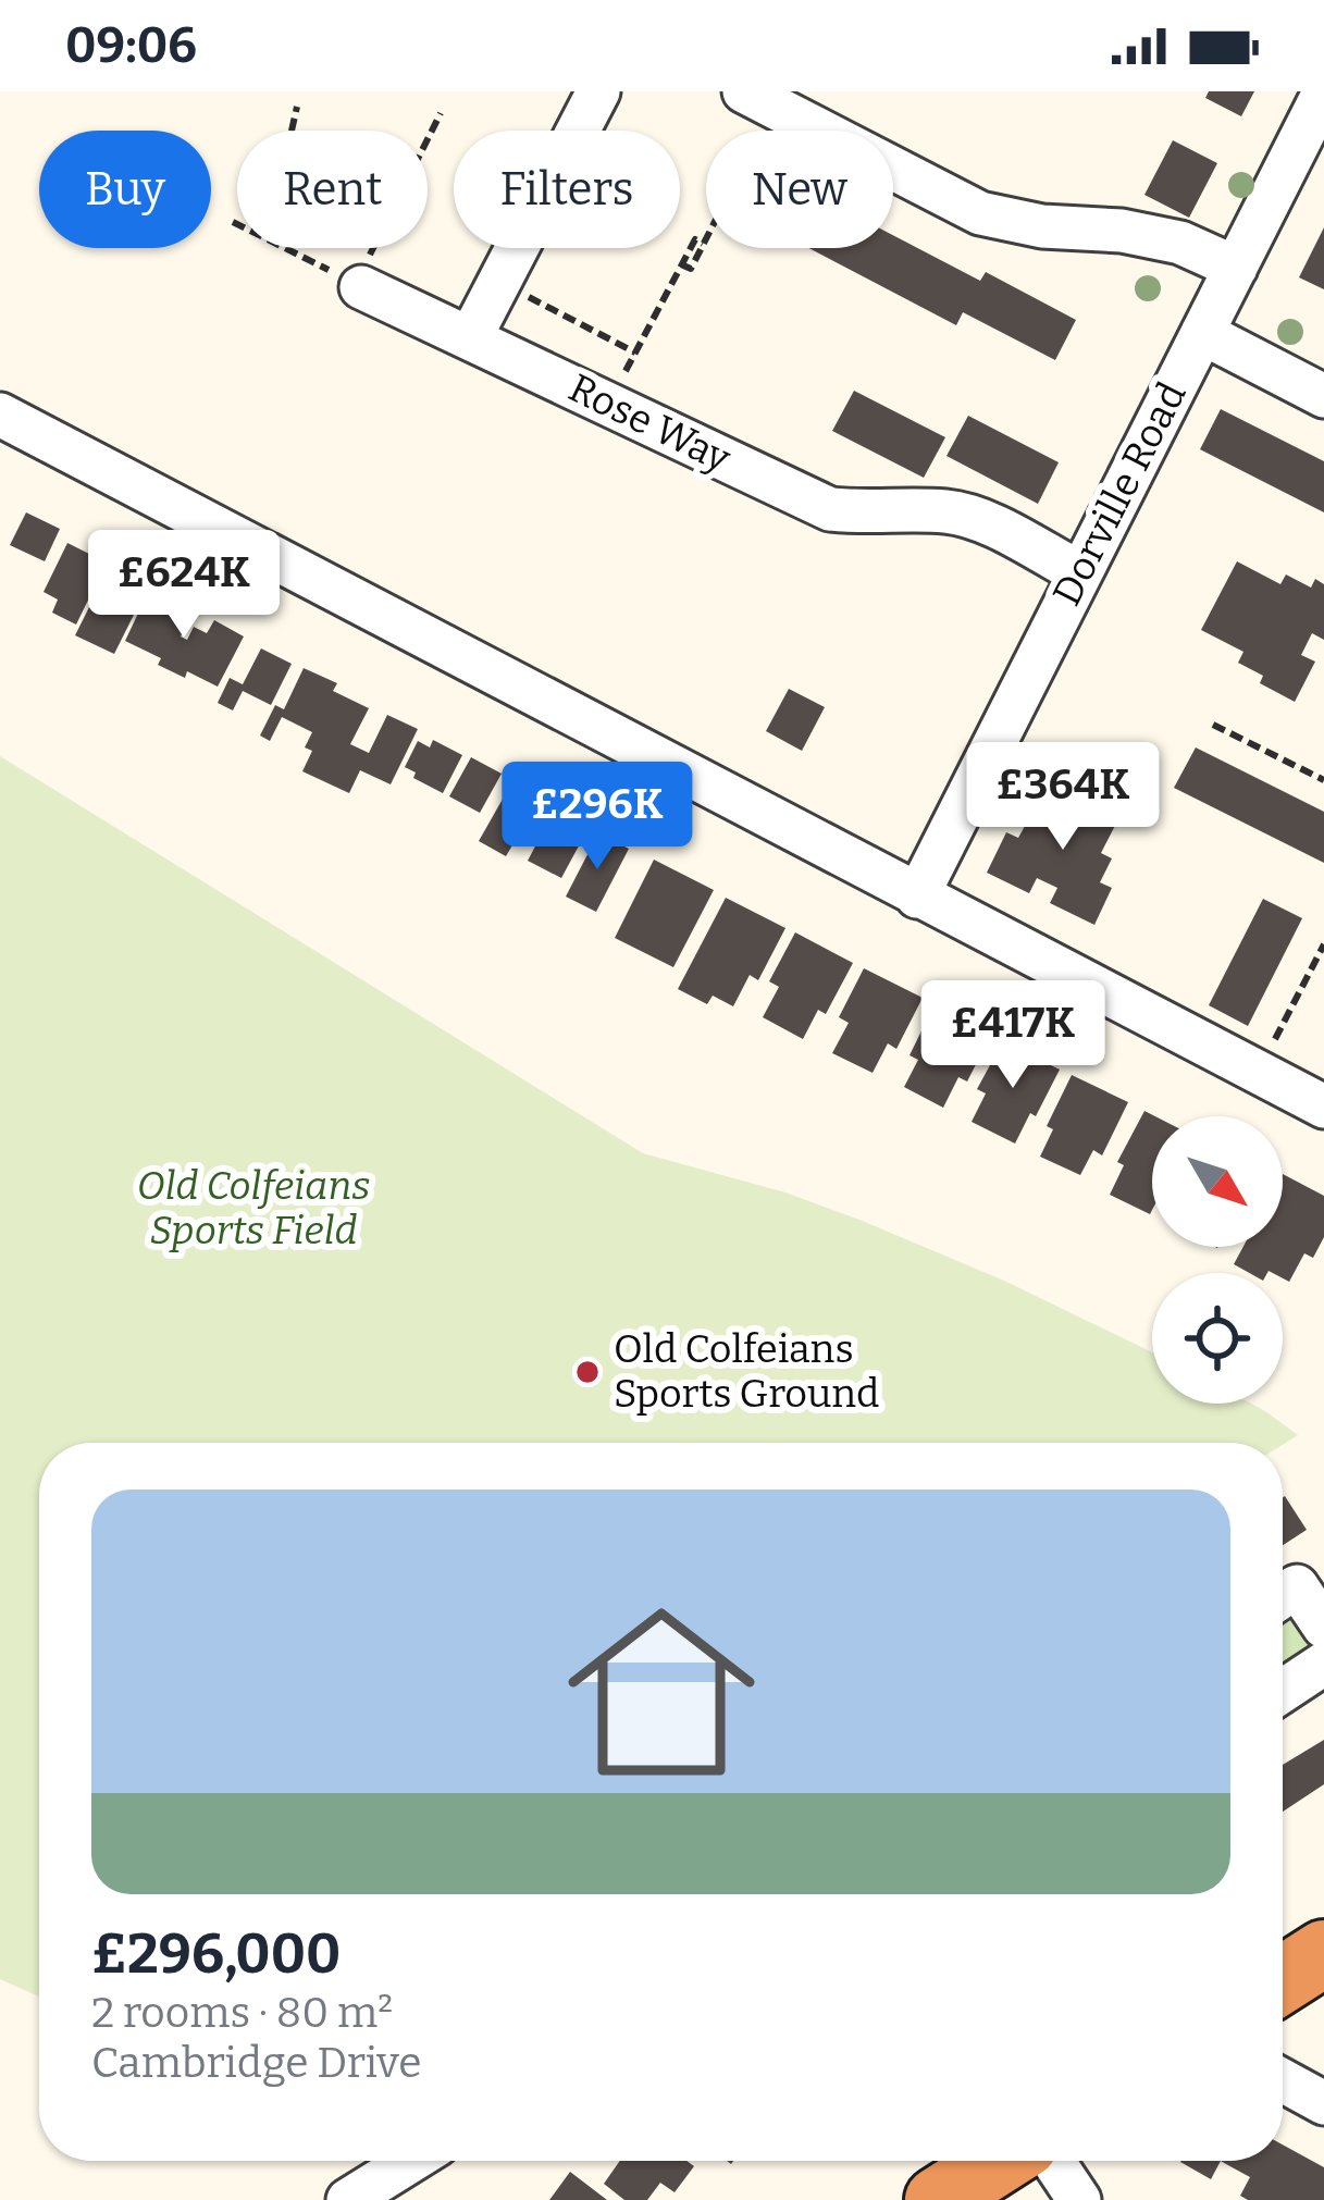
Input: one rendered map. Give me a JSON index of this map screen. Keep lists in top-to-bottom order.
{
  "streets": {
    "street": ["Rose Way", "Dorville Road"]
  },
  "crossings": [
    ["Rose Way", "Dorville Road"]
  ],
  "parks": ["Old Colfeians Sports Field"],
  "places": ["Old Colfeians Sports Ground"],
  "north": "bottom right",
  "page": {
    "status": "09:06",
    "chip": [
      "Buy",
      "Rent",
      "Filters",
      "New"
    ],
    "price": [
      "£624K",
      "£364K",
      "£296K",
      "£417K"
    ],
    "list": [
      {
        "name": "£296,000",
        "note": "2 rooms · 80 m² · Cambridge Drive"
      }
    ]
  }
}
